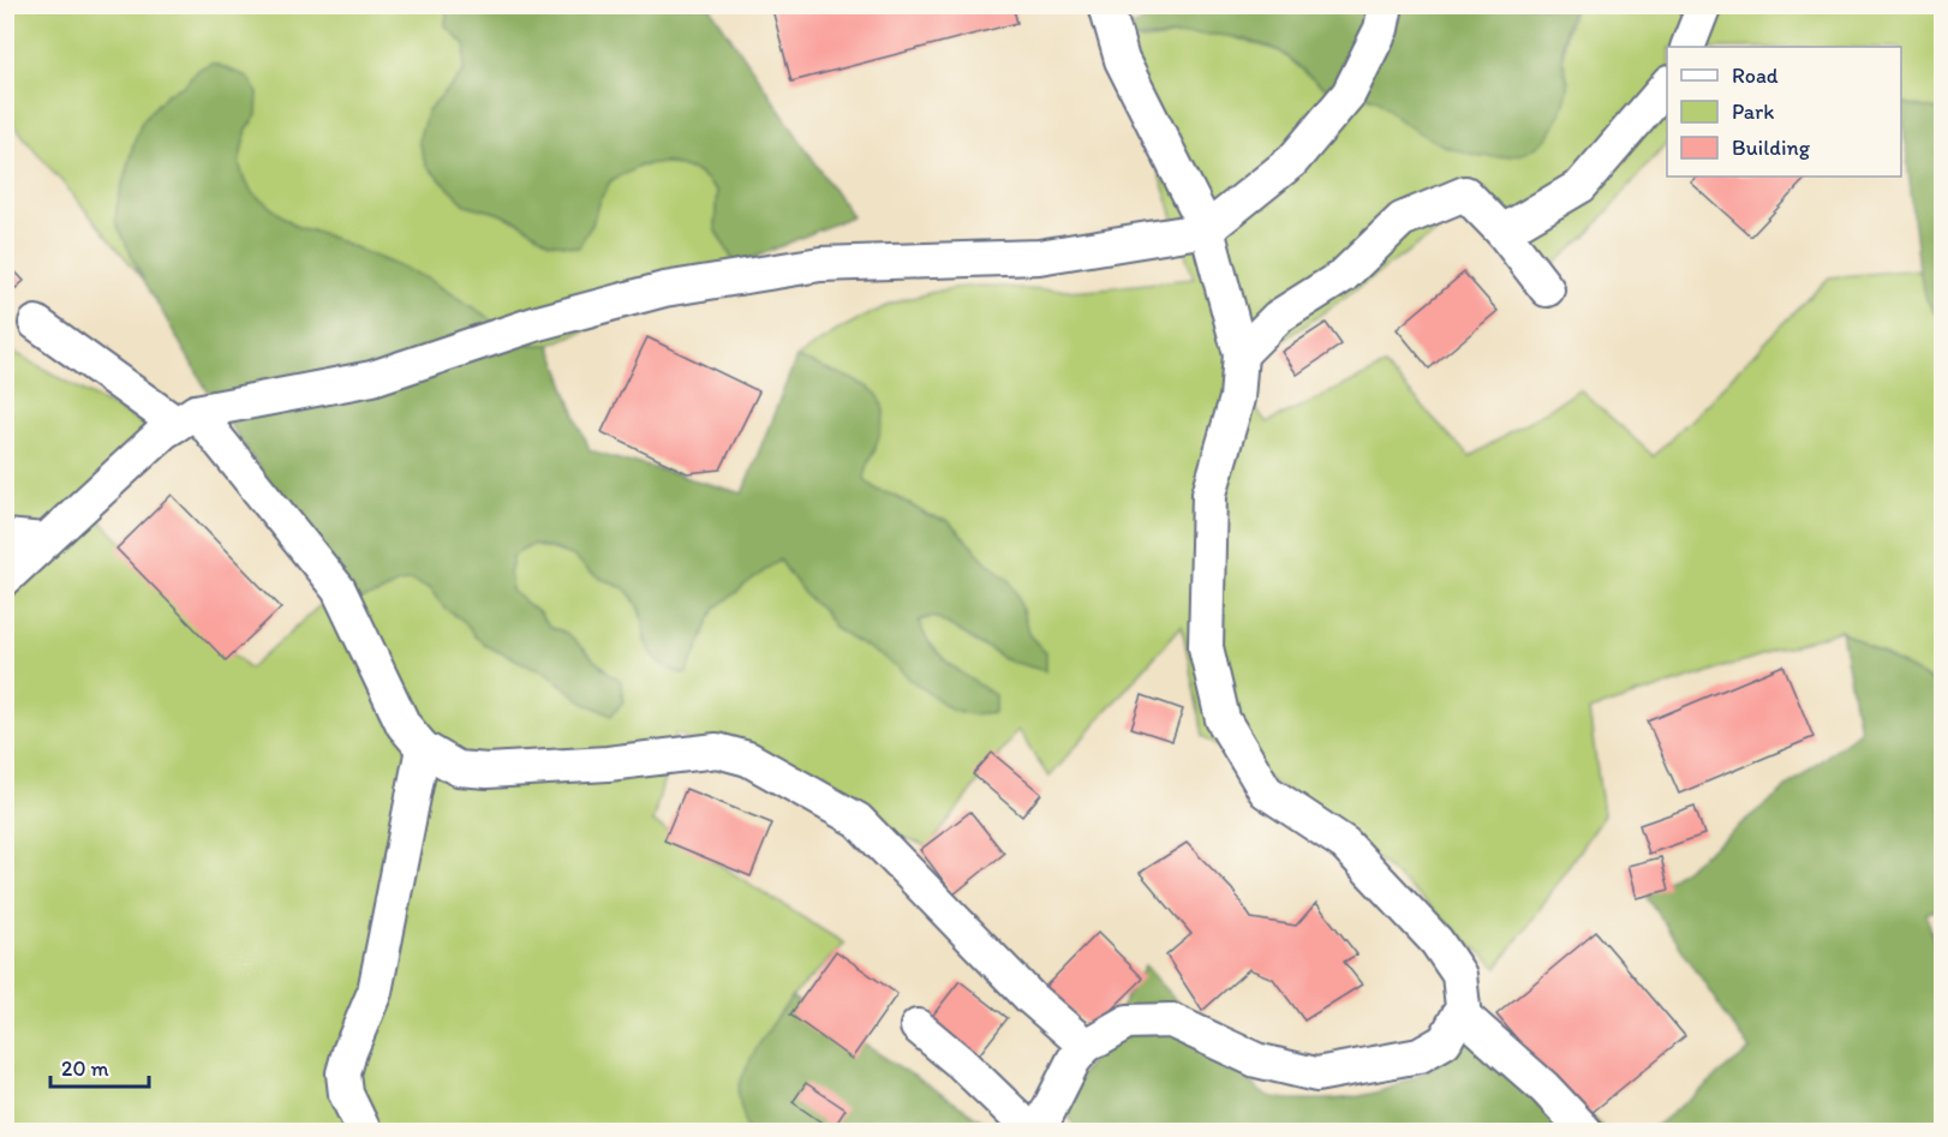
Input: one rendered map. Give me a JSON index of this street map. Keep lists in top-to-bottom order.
{
  "legend": ["Road", "Park", "Building"],
  "scale_bar": "20 m"
}
